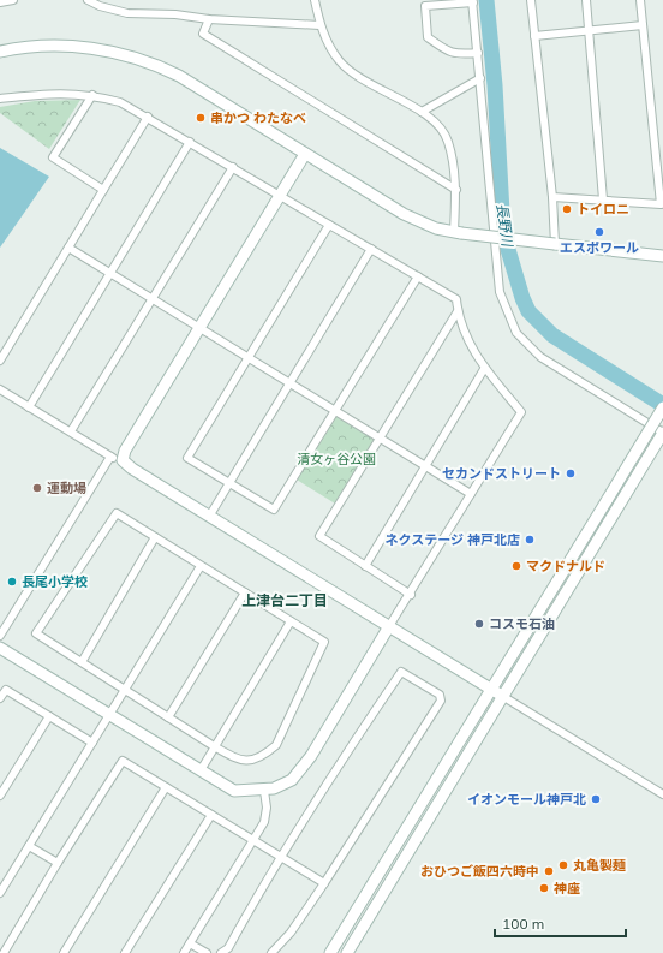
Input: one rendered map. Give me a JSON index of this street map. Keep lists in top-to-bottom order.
{
  "districts": ["上津台二丁目"],
  "water": ["長野川"],
  "parks": ["清女ヶ谷公園"],
  "places": [
    "串かつ わたなべ",
    "トイロニ",
    "エスポワール",
    "セカンドストリート",
    "運動場",
    "ネクステージ 神戸北店",
    "マクドナルド",
    "長尾小学校",
    "コスモ石油",
    "イオンモール神戸北",
    "丸亀製麺",
    "おひつご飯四六時中",
    "神座"
  ],
  "scale_bar": "100 m"
}
